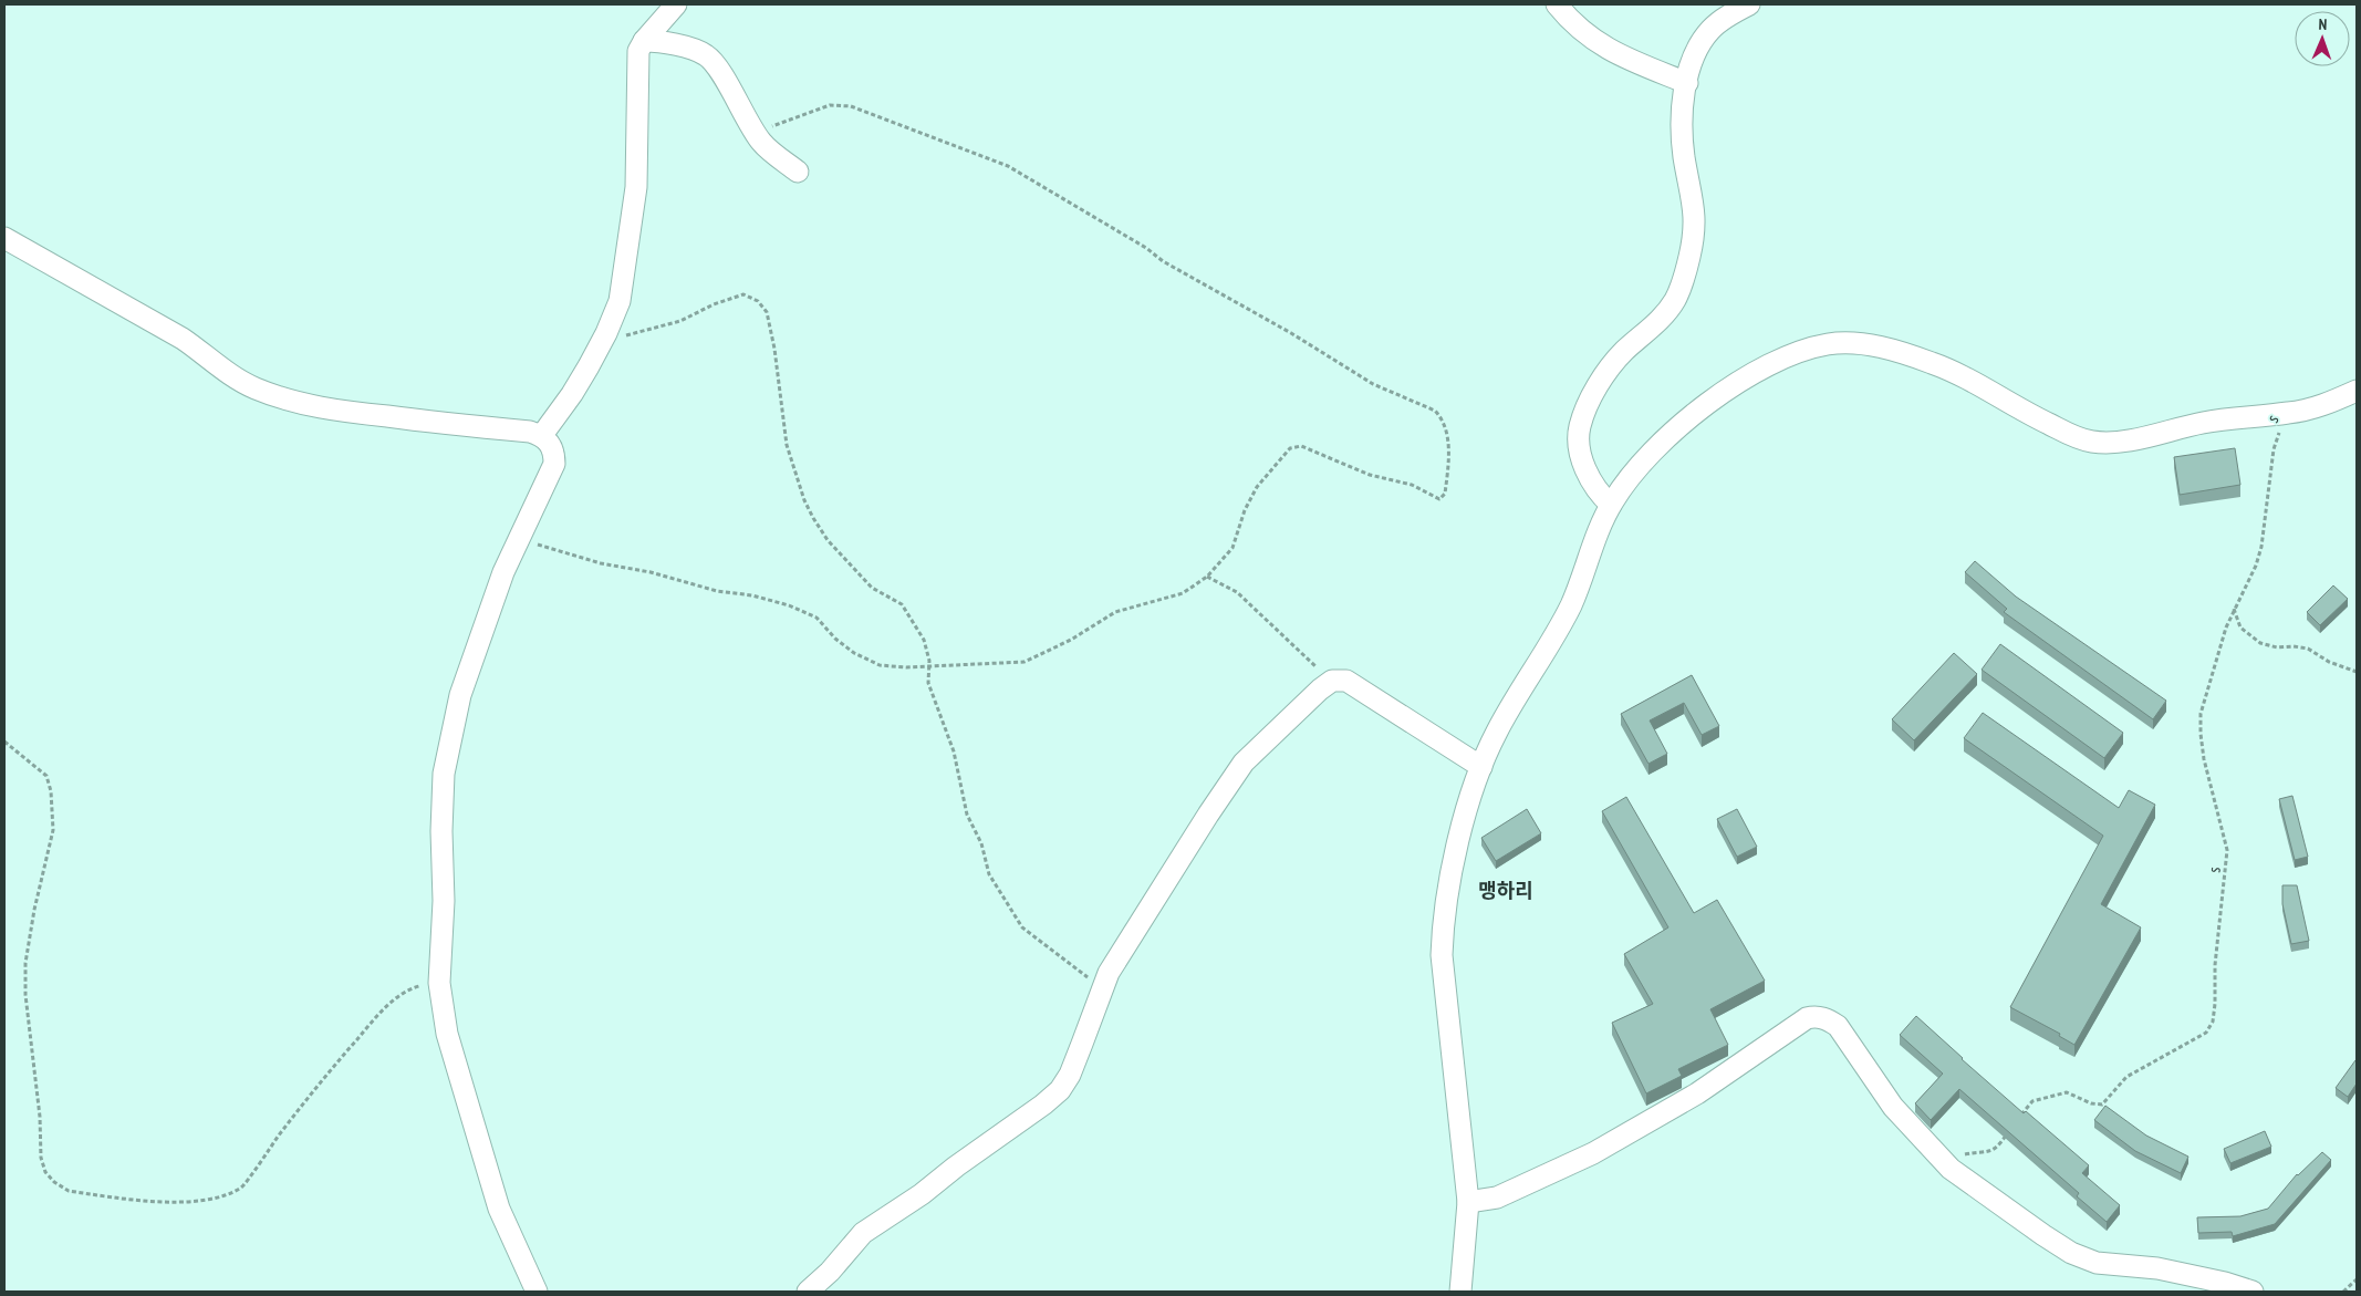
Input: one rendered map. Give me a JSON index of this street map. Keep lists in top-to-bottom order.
{
  "streets": {
    "path": ["s"]
  },
  "districts": ["맹하리"],
  "north": "top"
}
